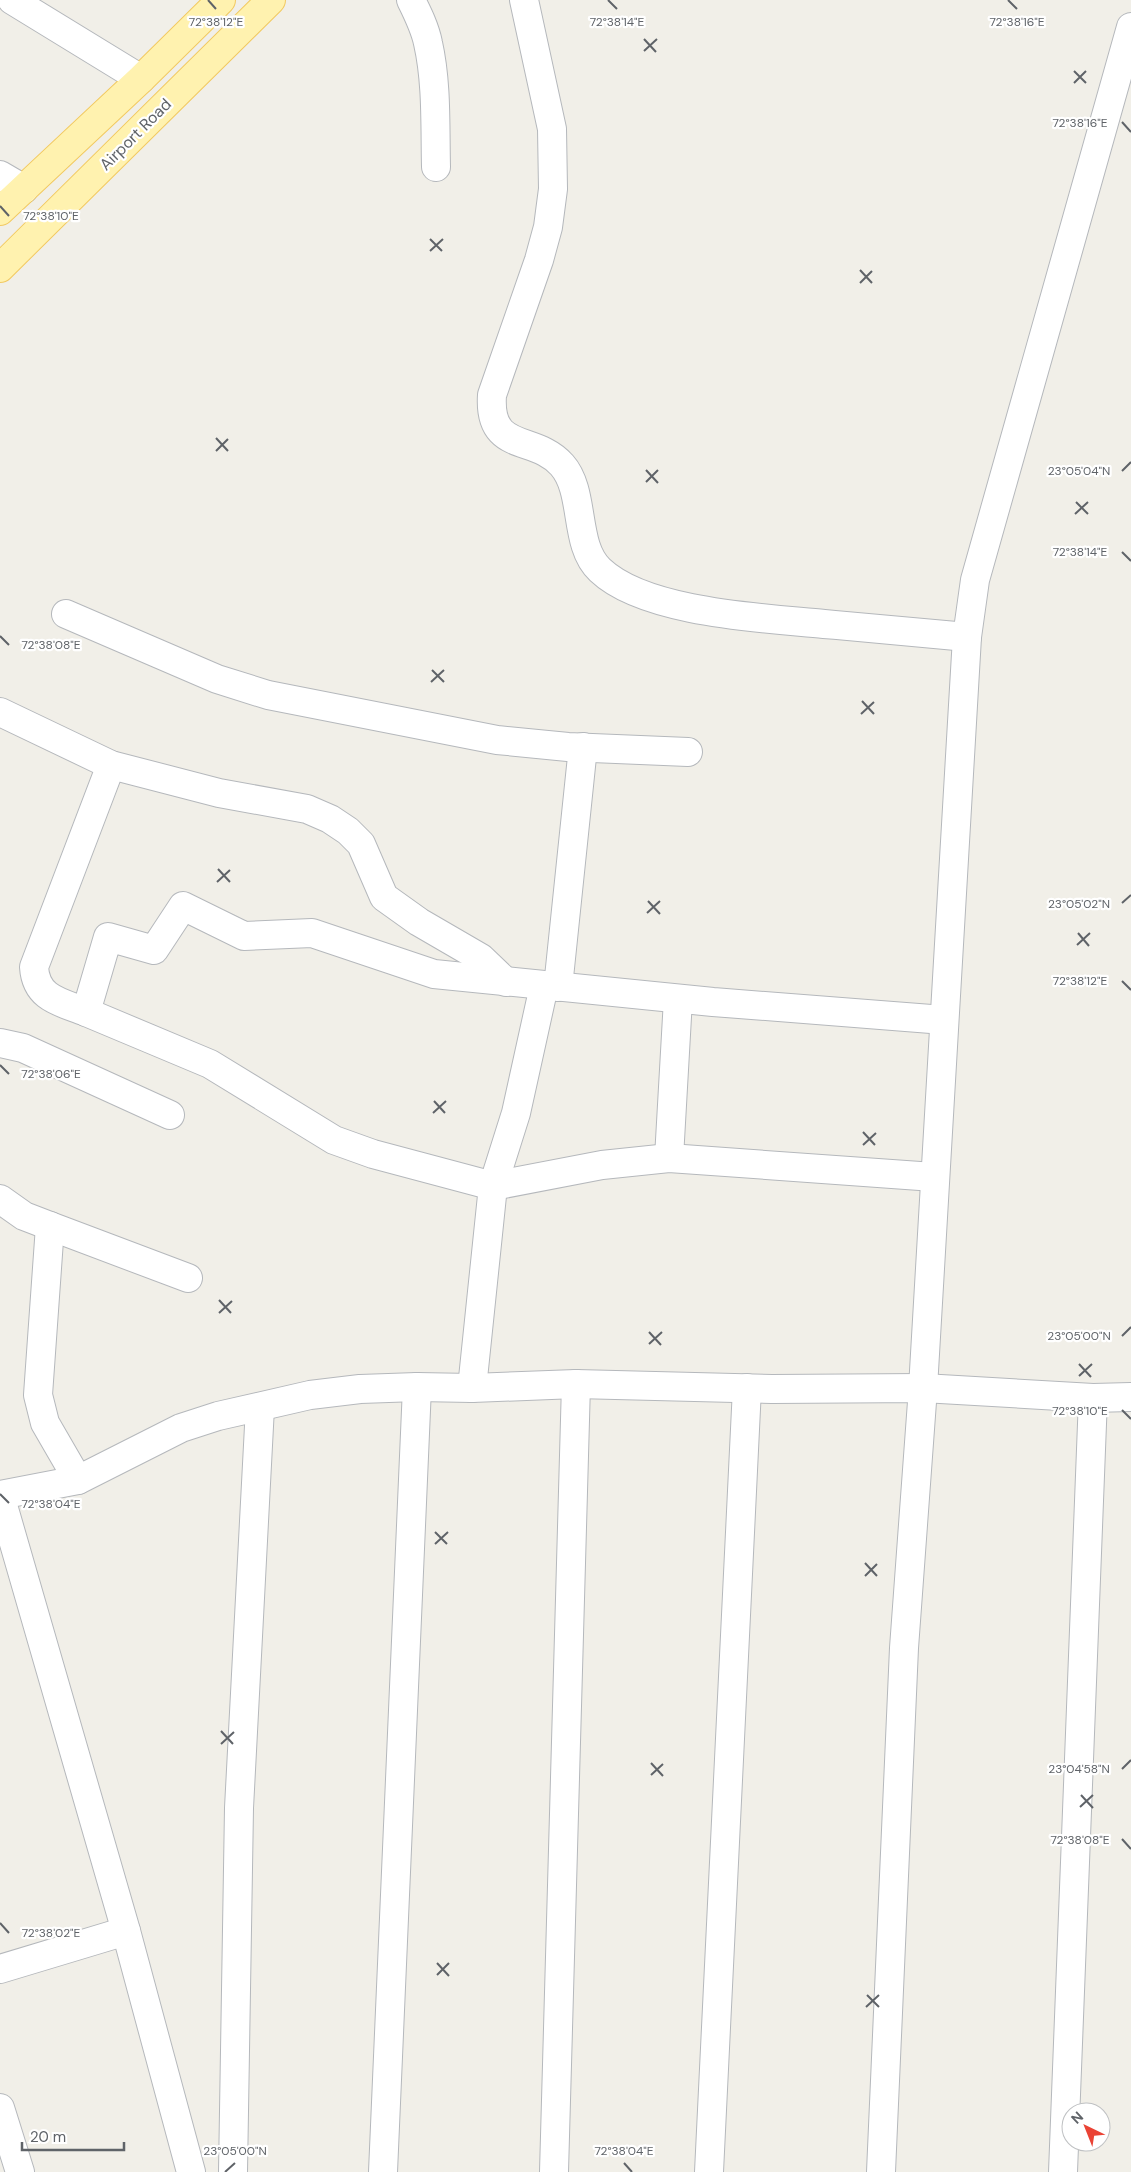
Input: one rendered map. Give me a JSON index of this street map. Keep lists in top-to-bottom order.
{
  "streets": {
    "main road": ["Airport Road"]
  },
  "scale_bar": "20 m",
  "north": "top left",
  "coordinates": [
    "72°38'12\"E",
    "72°38'14\"E",
    "72°38'16\"E",
    "72°38'10\"E",
    "23°05'04\"N",
    "72°38'08\"E",
    "23°05'02\"N",
    "72°38'06\"E",
    "23°05'00\"N",
    "72°38'04\"E",
    "23°04'58\"N",
    "72°38'02\"E"
  ]
}
